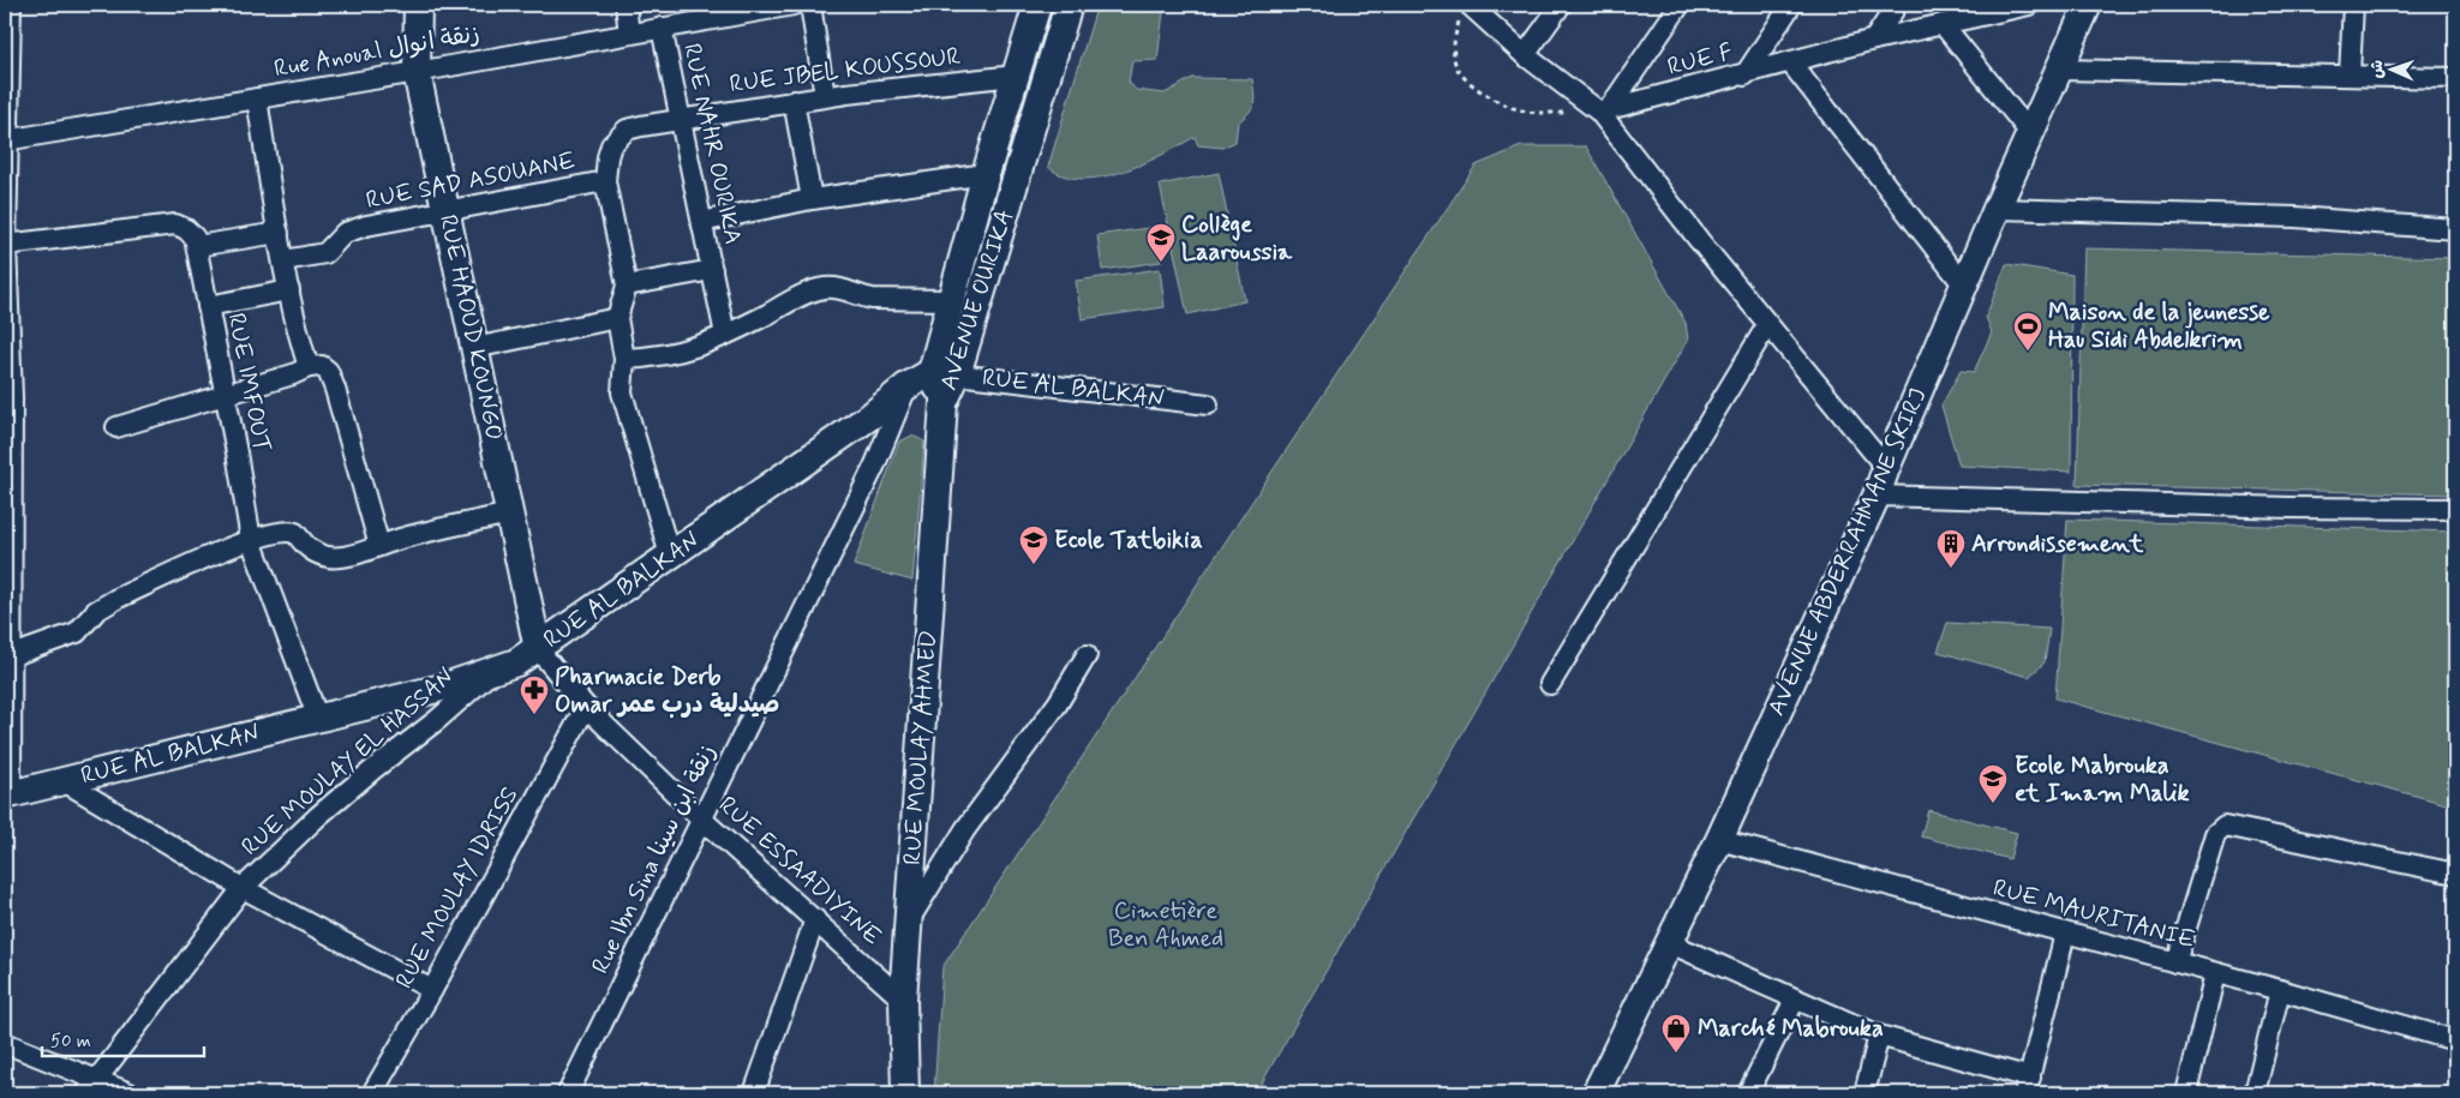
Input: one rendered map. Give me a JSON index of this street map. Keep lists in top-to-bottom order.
{
  "streets": {
    "street": [
      "Rue Anoual زنقة انوال",
      "RUE F",
      "RUE JBEL KOUSSOUR",
      "RUE NAHR OURIKA",
      "RUE SAD ASOUANE",
      "AVENUE OURIKA",
      "RUE HAOUD KOUNGO",
      "RUE IMFOUT",
      "RUE AL BALKAN",
      "AVENUE ABDERRAHMANE SKIRJ",
      "RUE MOULAY AHMED",
      "RUE MOULAY EL HASSAN",
      "Rue Ibn Sina زنقة ابن سينا",
      "RUE ESSAADIYINE",
      "RUE MOULAY IDRISS",
      "RUE MAURITANIE"
    ]
  },
  "crossings": [
    ["Rue Anoual زنقة انوال", "RUE NAHR OURIKA"],
    ["Rue Anoual زنقة انوال", "RUE HAOUD KOUNGO"],
    ["RUE JBEL KOUSSOUR", "RUE NAHR OURIKA"],
    ["RUE JBEL KOUSSOUR", "RUE SAD ASOUANE"],
    ["RUE JBEL KOUSSOUR", "AVENUE OURIKA"],
    ["RUE SAD ASOUANE", "RUE HAOUD KOUNGO"],
    ["AVENUE OURIKA", "RUE AL BALKAN"],
    ["AVENUE OURIKA", "RUE MOULAY AHMED"],
    ["RUE HAOUD KOUNGO", "RUE AL BALKAN"],
    ["RUE HAOUD KOUNGO", "RUE ESSAADIYINE"],
    ["RUE IMFOUT", "RUE AL BALKAN"],
    ["RUE AL BALKAN", "RUE MOULAY EL HASSAN"],
    ["RUE AL BALKAN", "Rue Ibn Sina زنقة ابن سينا"],
    ["RUE AL BALKAN", "RUE ESSAADIYINE"],
    ["AVENUE ABDERRAHMANE SKIRJ", "RUE MAURITANIE"],
    ["RUE MOULAY AHMED", "RUE ESSAADIYINE"],
    ["Rue Ibn Sina زنقة ابن سينا", "RUE ESSAADIYINE"],
    ["RUE ESSAADIYINE", "RUE MOULAY IDRISS"]
  ],
  "parks": ["Cimetière Ben Ahmed"],
  "places": {
    "school or university": ["Collège Laaroussia", "Ecole Tatbikia", "Ecole Mabrouka et Imam Malik"],
    "sports": ["Maison de la jeunesse Hau Sidi Abdelkrim"],
    "building": ["Arrondissement"],
    "pharmacy": ["Pharmacie Derb Omar صيدلية درب عمر"],
    "shop": ["Marché Mabrouka"]
  },
  "scale_bar": "50 m",
  "north": "left"
}
